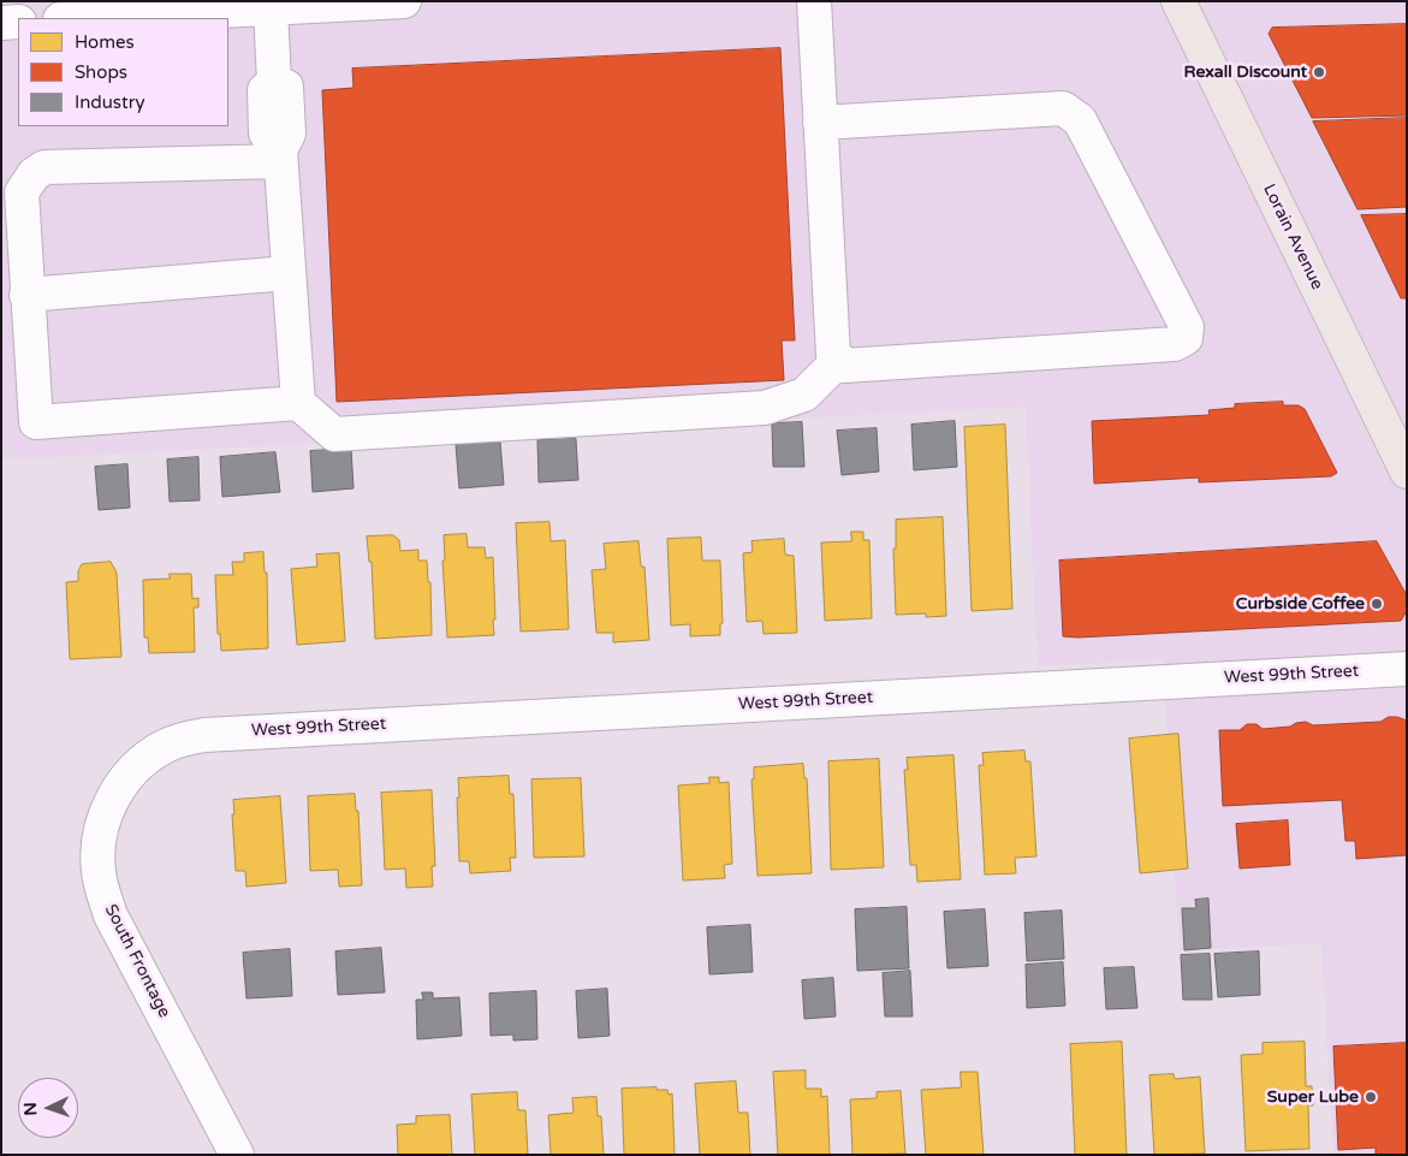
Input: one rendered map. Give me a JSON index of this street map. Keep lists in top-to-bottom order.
{
  "streets": {
    "main road": ["Lorain Avenue"],
    "street": ["West 99th Street", "South Frontage"]
  },
  "crossings": [
    ["West 99th Street", "South Frontage"]
  ],
  "places": ["Rexall Discount", "Curbside Coffee", "Super Lube"],
  "legend": ["Homes", "Shops", "Industry"],
  "north": "left"
}
